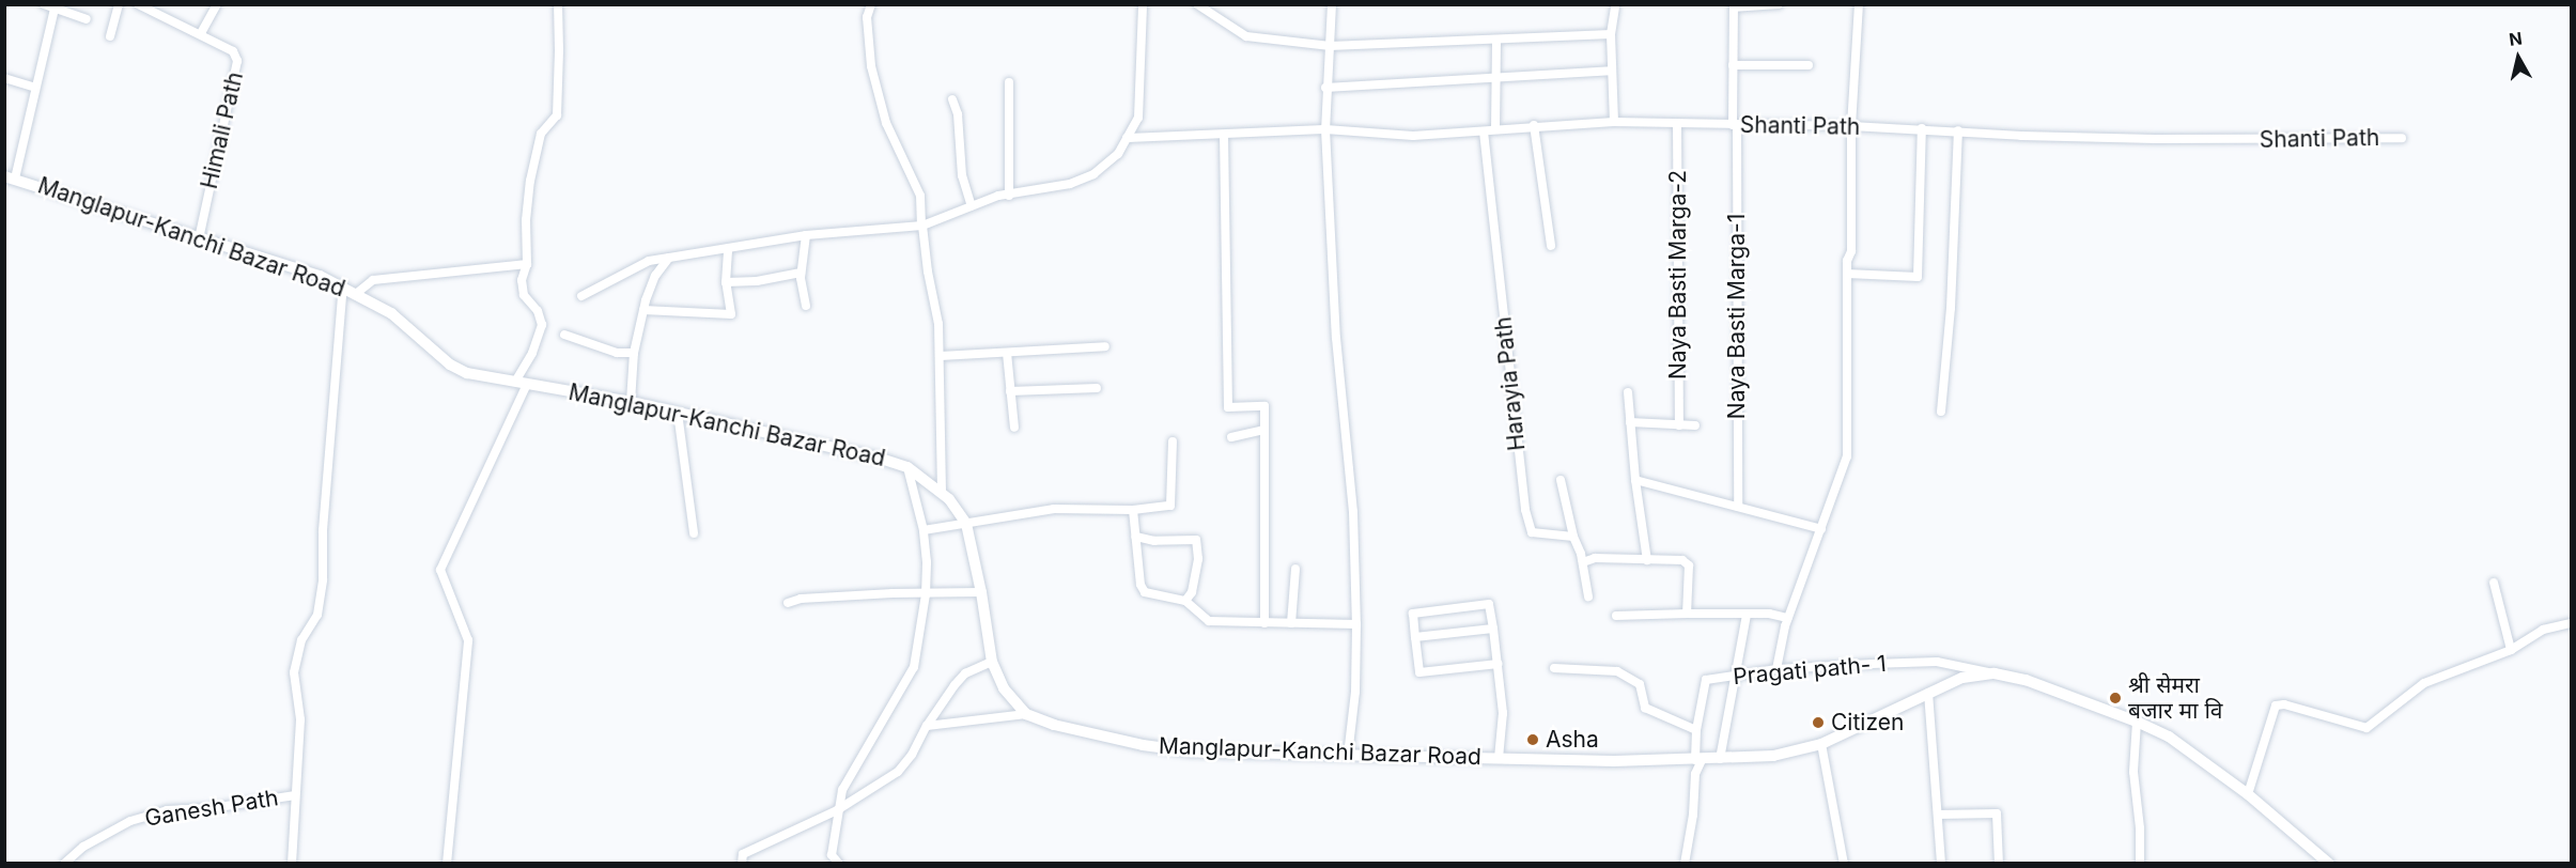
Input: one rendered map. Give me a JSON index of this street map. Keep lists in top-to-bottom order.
{
  "streets": {
    "street": [
      "Shanti Path",
      "Himali Path",
      "Manglapur-Kanchi Bazar Road",
      "Naya Basti Marga-2",
      "Naya Basti Marga-1",
      "Harayia Path",
      "Pragati path- 1",
      "Ganesh Path"
    ]
  },
  "crossings": [
    ["Shanti Path", "Naya Basti Marga-2"],
    ["Shanti Path", "Naya Basti Marga-1"],
    ["Shanti Path", "Harayia Path"],
    ["Himali Path", "Manglapur-Kanchi Bazar Road"],
    ["Manglapur-Kanchi Bazar Road", "Pragati path- 1"]
  ],
  "places": ["श्री सेमरा बजार मा वि", "Citizen", "Asha"],
  "north": "top"
}
